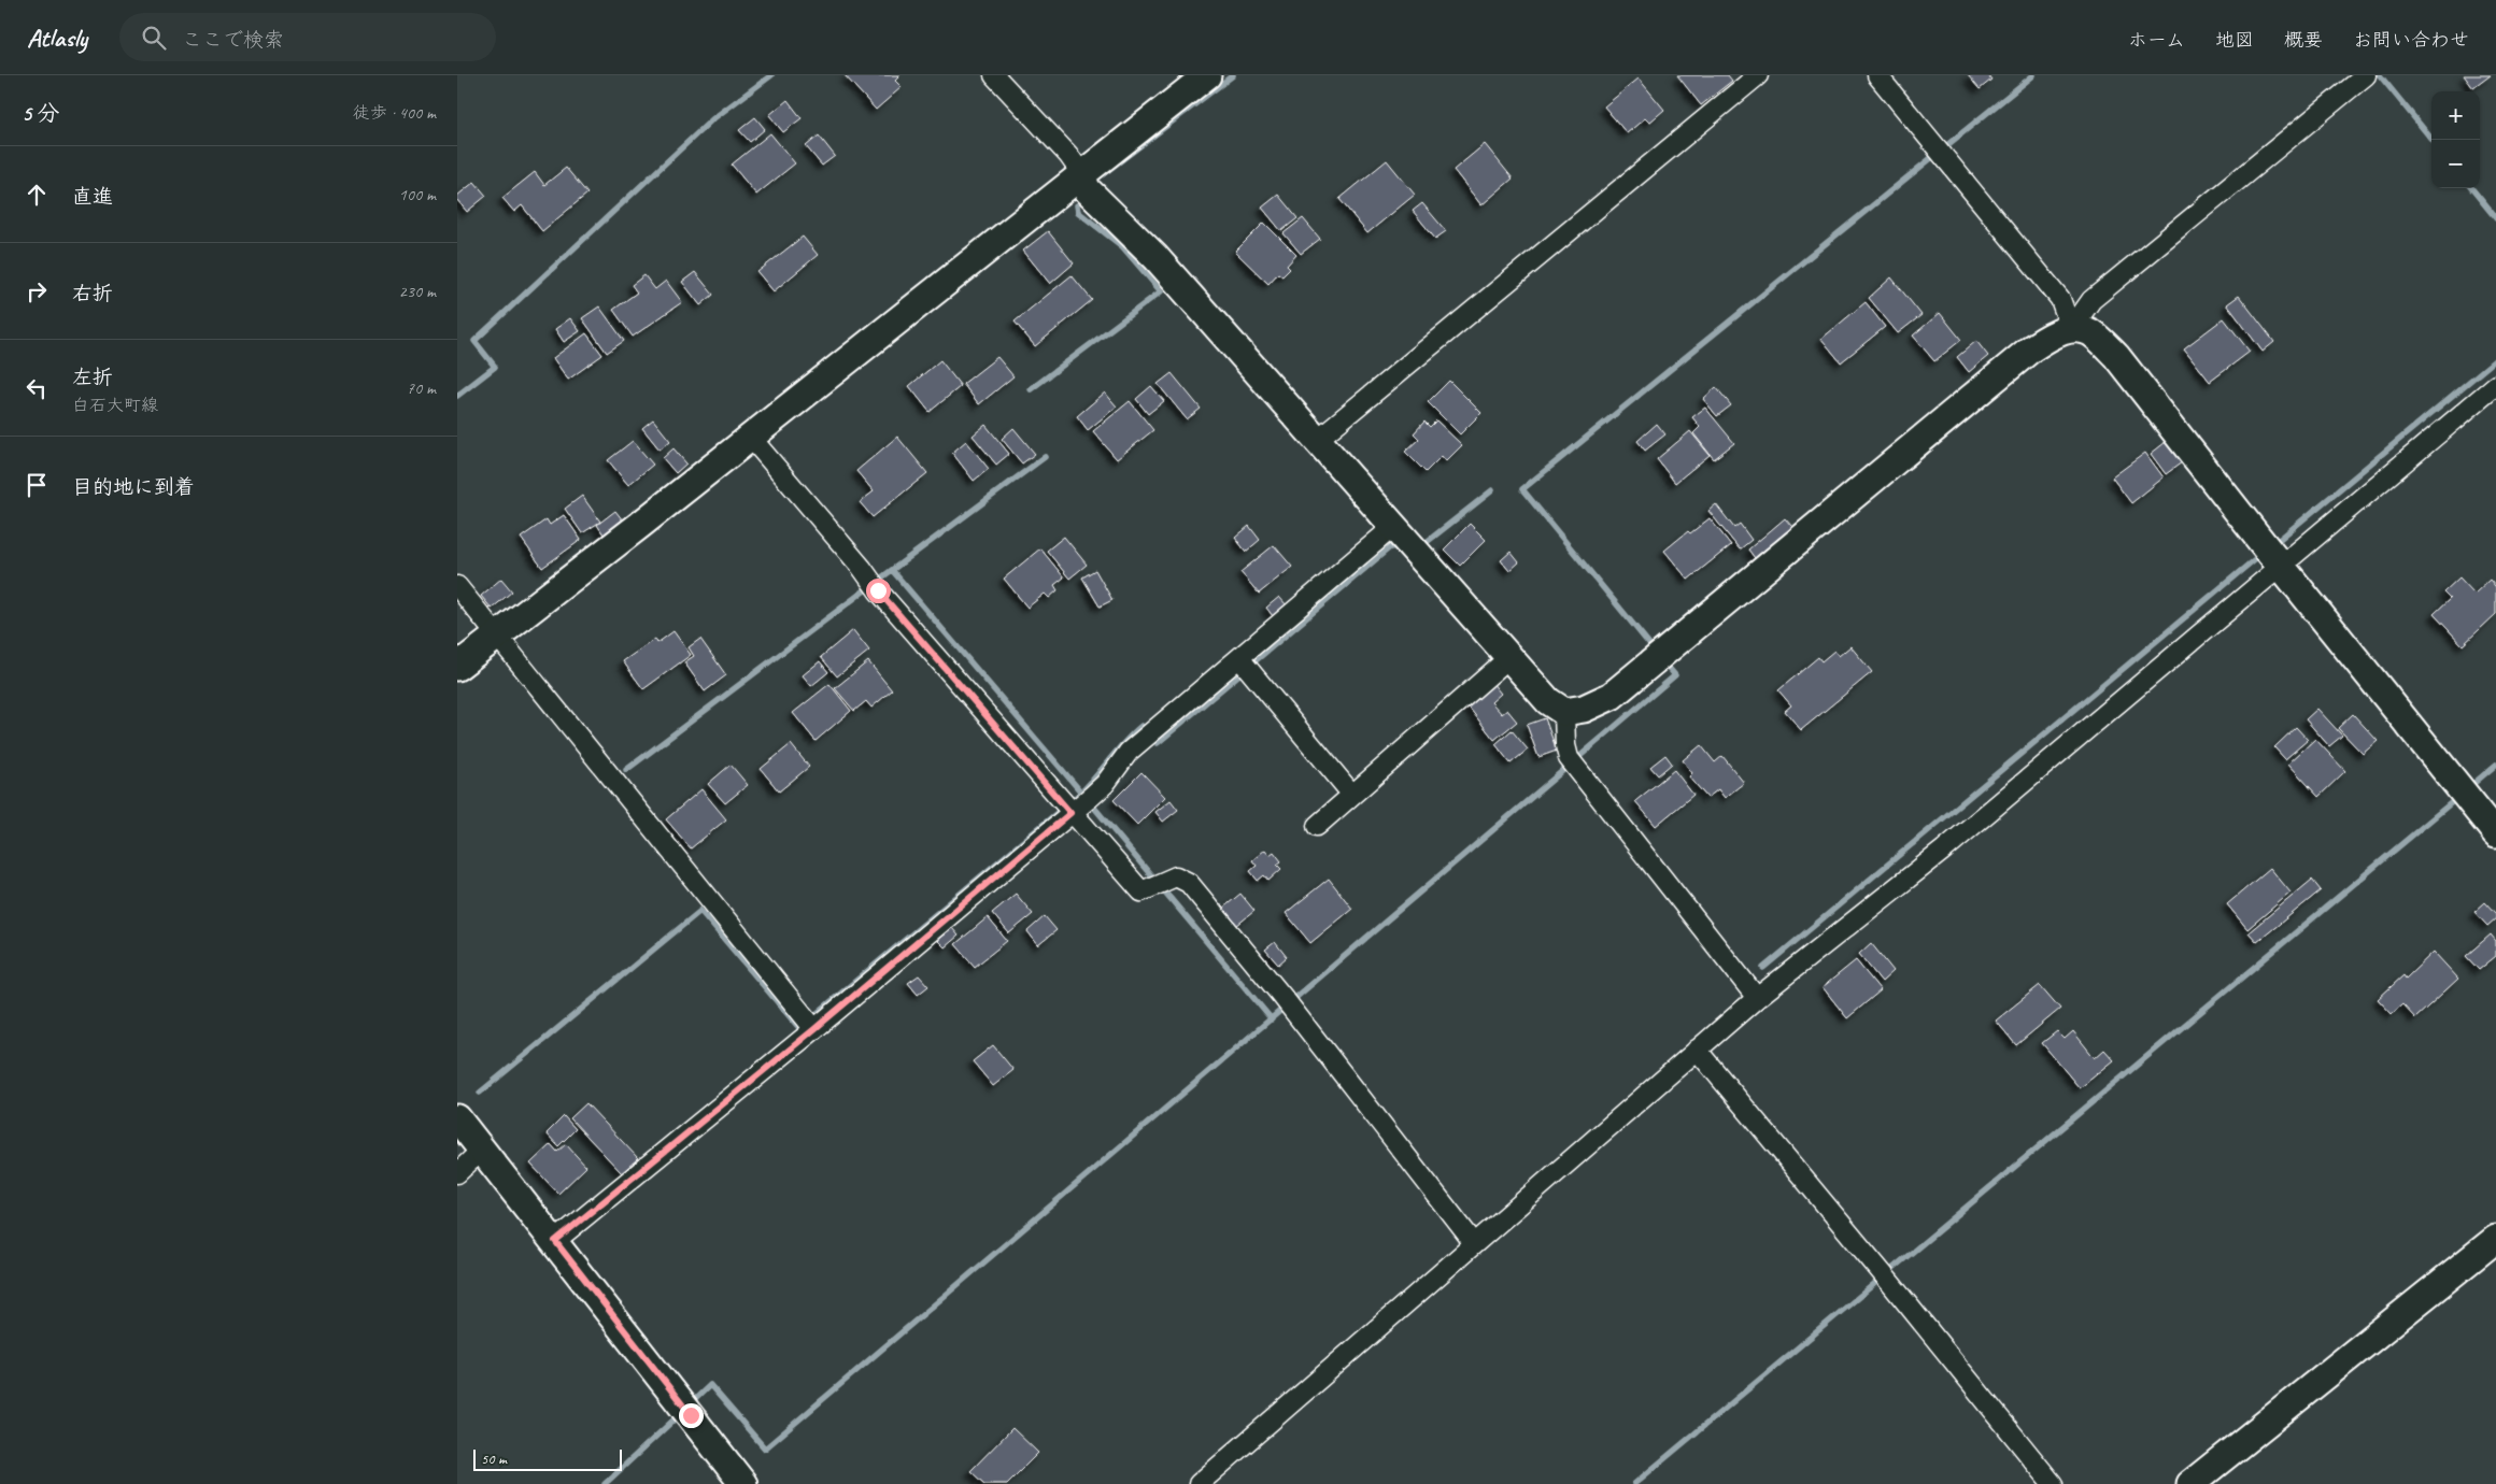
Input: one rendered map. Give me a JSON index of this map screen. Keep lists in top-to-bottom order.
{
  "scale_bar": "50 m",
  "page": {
    "header": "Atlasly",
    "search": "ここで検索",
    "nav": [
      "ホーム",
      "地図",
      "概要",
      "お問い合わせ"
    ],
    "heading": ["5 分", "徒歩 · 400 m"],
    "map_buttons": ["+", "−"],
    "list": [
      ["直進", "100 m"],
      ["右折", "230 m"],
      ["左折", "白石大町線", "70 m"],
      "目的地に到着"
    ],
    "scale": "50 m"
  }
}
